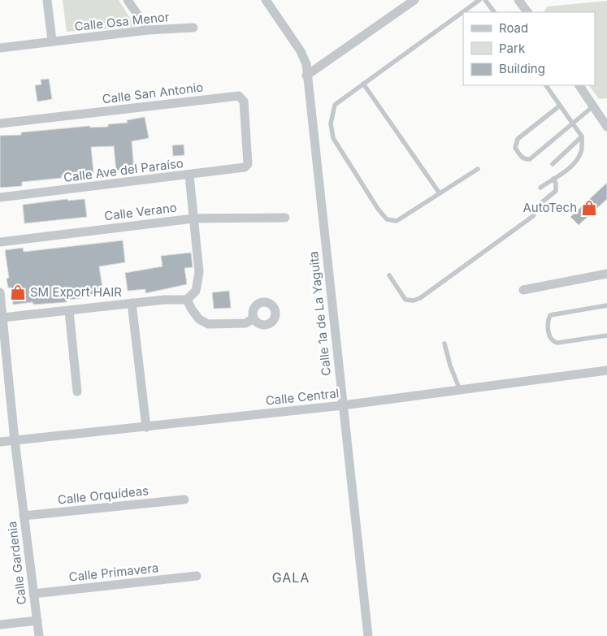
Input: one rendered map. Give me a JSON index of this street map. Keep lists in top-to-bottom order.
{
  "streets": {
    "street": [
      "Calle Osa Menor",
      "Calle San Antonio",
      "Calle Ave del Paraíso",
      "Calle Verano",
      "Calle 1a de La Yaguita",
      "Calle Central",
      "Calle Orquídeas",
      "Calle Gardenia",
      "Calle Primavera"
    ]
  },
  "crossings": [
    ["Calle San Antonio", "Calle Ave del Paraíso"],
    ["Calle 1a de La Yaguita", "Calle Central"],
    ["Calle Central", "Calle Gardenia"],
    ["Calle Orquídeas", "Calle Gardenia"],
    ["Calle Gardenia", "Calle Primavera"]
  ],
  "districts": ["GALA"],
  "places": {
    "shop": ["AutoTech", "SM Export HAIR"]
  },
  "legend": ["Road", "Park", "Building"]
}
